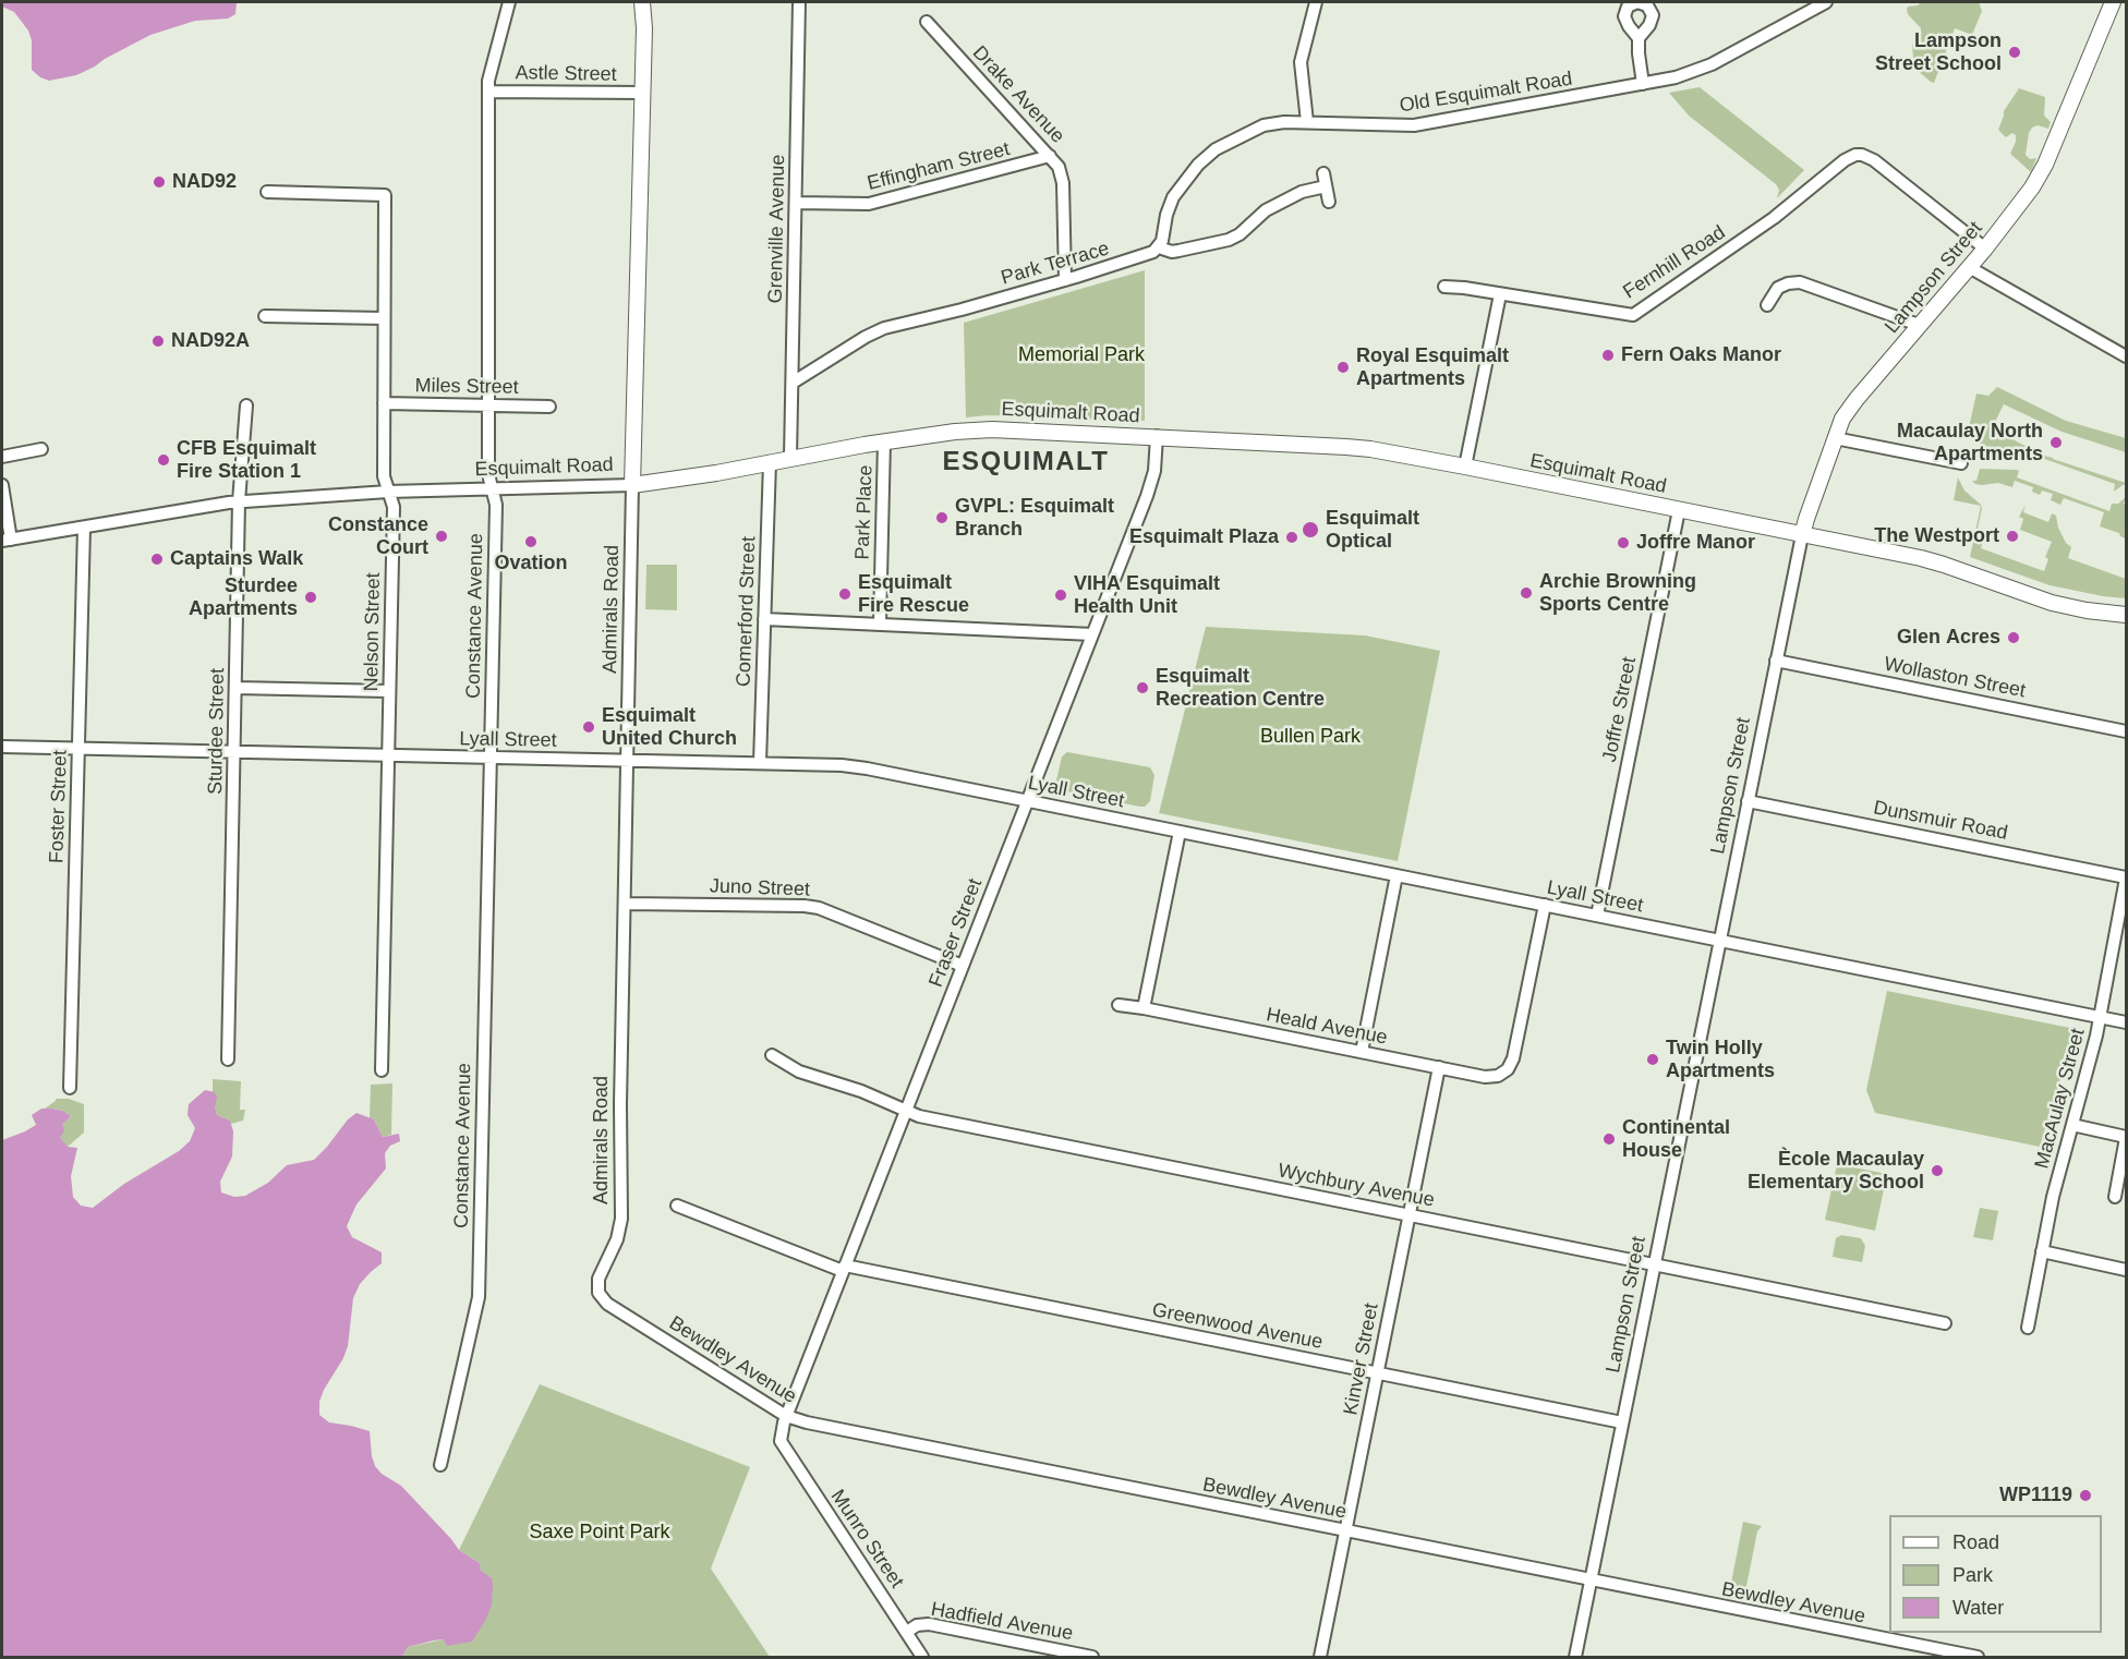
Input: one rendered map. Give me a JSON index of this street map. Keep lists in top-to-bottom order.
{
  "streets": {
    "main road": ["Lampson Street", "Esquimalt Road", "Admirals Road"],
    "street": [
      "Astle Street",
      "Old Esquimalt Road",
      "Drake Avenue",
      "Effingham Street",
      "Grenville Avenue",
      "Fernhill Road",
      "Park Terrace",
      "Miles Street",
      "Park Place",
      "Comerford Street",
      "Constance Avenue",
      "Nelson Street",
      "Wollaston Street",
      "Joffre Street",
      "Sturdee Street",
      "Lyall Street",
      "Foster Street",
      "Dunsmuir Road",
      "Juno Street",
      "Fraser Street",
      "Heald Avenue",
      "MacAulay Street",
      "Wychbury Avenue",
      "Greenwood Avenue",
      "Kinver Street",
      "Bewdley Avenue",
      "Munro Street",
      "Hadfield Avenue"
    ]
  },
  "crossings": [
    ["Astle Street", "Admirals Road"],
    ["Astle Street", "Constance Avenue"],
    ["Old Esquimalt Road", "Park Terrace"],
    ["Drake Avenue", "Effingham Street"],
    ["Drake Avenue", "Park Terrace"],
    ["Effingham Street", "Grenville Avenue"],
    ["Grenville Avenue", "Park Terrace"],
    ["Grenville Avenue", "Esquimalt Road"],
    ["Fernhill Road", "Lampson Street"],
    ["Lampson Street", "Esquimalt Road"],
    ["Lampson Street", "Wollaston Street"],
    ["Lampson Street", "Lyall Street"],
    ["Lampson Street", "Dunsmuir Road"],
    ["Lampson Street", "Wychbury Avenue"],
    ["Lampson Street", "Greenwood Avenue"],
    ["Lampson Street", "Bewdley Avenue"],
    ["Miles Street", "Constance Avenue"],
    ["Miles Street", "Nelson Street"],
    ["Esquimalt Road", "Park Place"],
    ["Esquimalt Road", "Admirals Road"],
    ["Esquimalt Road", "Comerford Street"],
    ["Esquimalt Road", "Constance Avenue"],
    ["Esquimalt Road", "Nelson Street"],
    ["Esquimalt Road", "Joffre Street"],
    ["Esquimalt Road", "Sturdee Street"],
    ["Esquimalt Road", "Foster Street"],
    ["Esquimalt Road", "Fraser Street"],
    ["Admirals Road", "Lyall Street"],
    ["Admirals Road", "Juno Street"],
    ["Admirals Road", "Bewdley Avenue"],
    ["Comerford Street", "Lyall Street"],
    ["Constance Avenue", "Lyall Street"],
    ["Nelson Street", "Lyall Street"],
    ["Joffre Street", "Lyall Street"],
    ["Sturdee Street", "Lyall Street"],
    ["Lyall Street", "Foster Street"],
    ["Lyall Street", "Fraser Street"],
    ["Lyall Street", "Heald Avenue"],
    ["Lyall Street", "MacAulay Street"],
    ["Dunsmuir Road", "MacAulay Street"],
    ["Juno Street", "Fraser Street"],
    ["Fraser Street", "Wychbury Avenue"],
    ["Fraser Street", "Greenwood Avenue"],
    ["Fraser Street", "Bewdley Avenue"],
    ["Fraser Street", "Munro Street"],
    ["Heald Avenue", "Kinver Street"],
    ["Wychbury Avenue", "Kinver Street"],
    ["Greenwood Avenue", "Kinver Street"],
    ["Kinver Street", "Bewdley Avenue"],
    ["Munro Street", "Hadfield Avenue"]
  ],
  "districts": ["ESQUIMALT"],
  "parks": ["Memorial Park", "Bullen Park", "Saxe Point Park"],
  "places": [
    "Lampson Street School",
    "NAD92",
    "NAD92A",
    "Fern Oaks Manor",
    "Royal Esquimalt Apartments",
    "Macaulay North Apartments",
    "CFB Esquimalt Fire Station 1",
    "GVPL: Esquimalt Branch",
    "Esquimalt Optical",
    "Constance Court",
    "The Westport",
    "Esquimalt Plaza",
    "Ovation",
    "Joffre Manor",
    "Captains Walk",
    "Archie Browning Sports Centre",
    "Esquimalt Fire Rescue",
    "VIHA Esquimalt Health Unit",
    "Sturdee Apartments",
    "Glen Acres",
    "Esquimalt Recreation Centre",
    "Esquimalt United Church",
    "Twin Holly Apartments",
    "Continental House",
    "Ècole Macaulay Elementary School",
    "WP1119"
  ],
  "legend": ["Road", "Park", "Water"]
}
